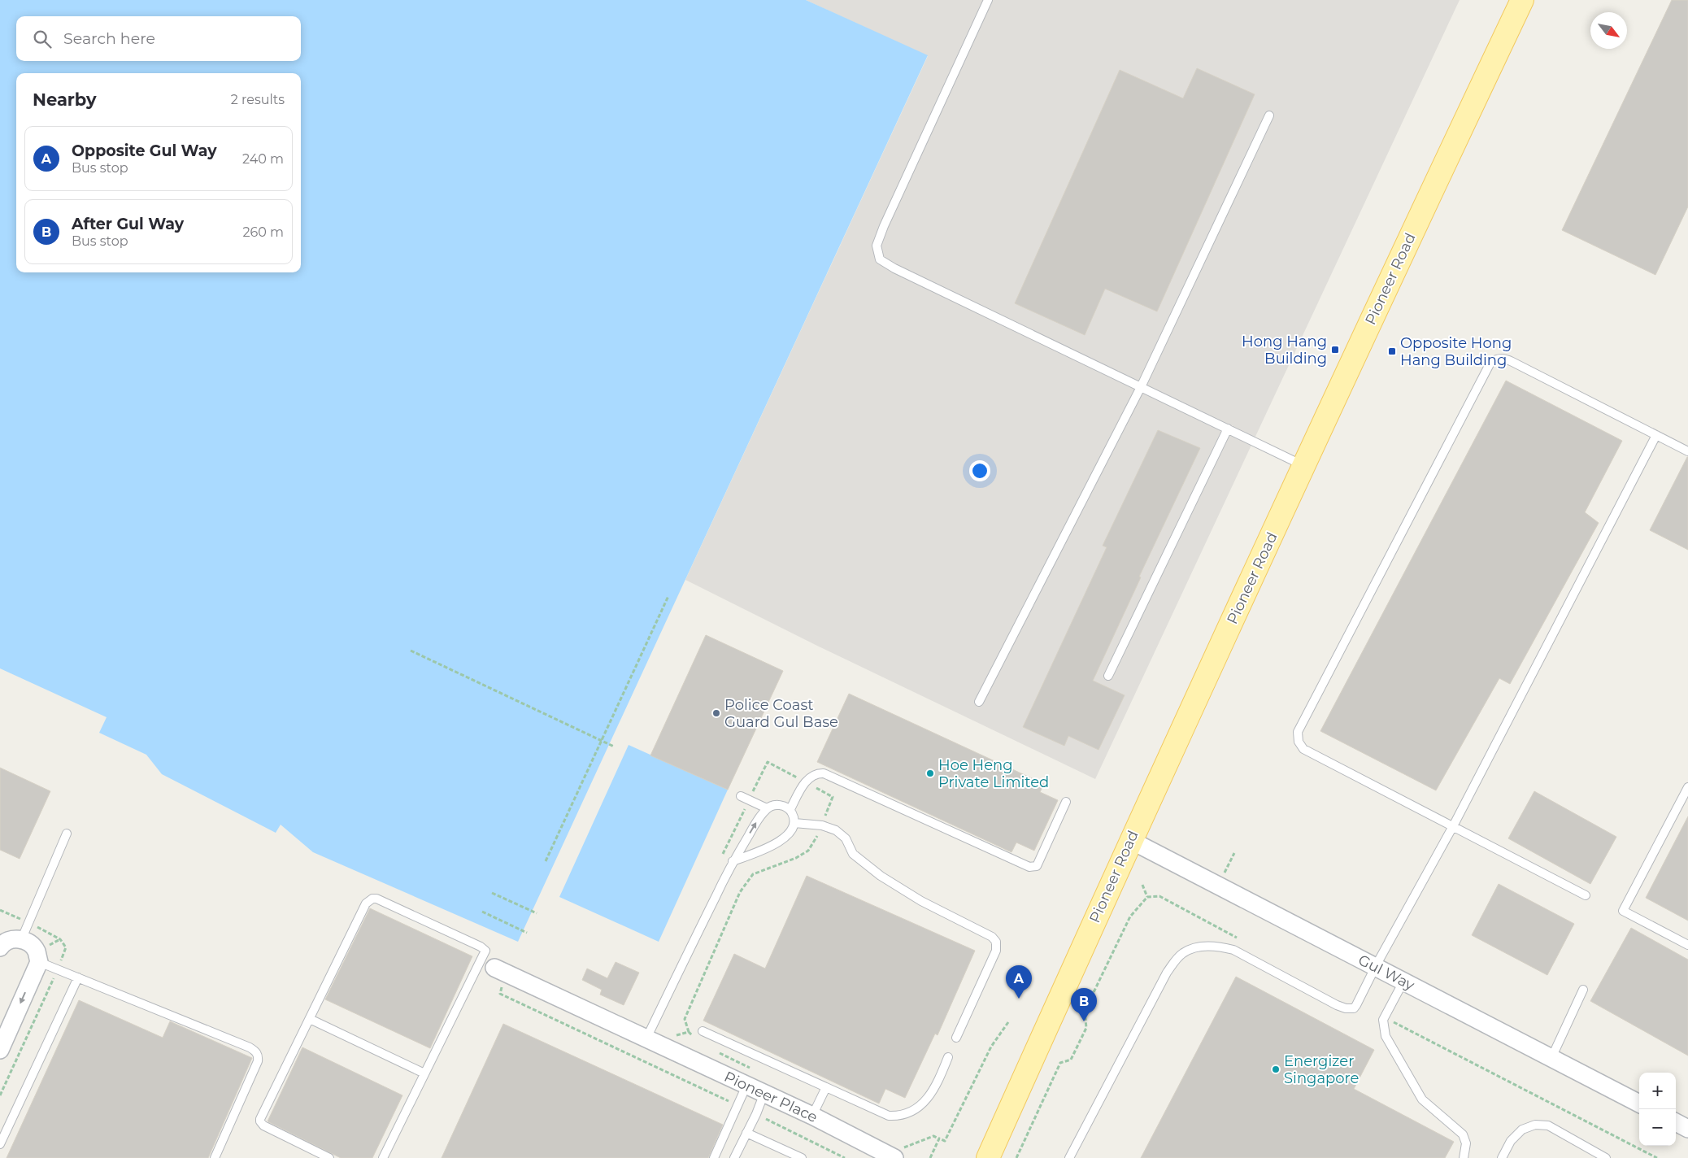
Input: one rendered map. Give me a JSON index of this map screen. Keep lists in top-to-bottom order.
{
  "streets": {
    "main road": ["Pioneer Road"],
    "street": ["Gul Way", "Pioneer Place"]
  },
  "crossings": [
    ["Pioneer Road", "Gul Way"]
  ],
  "places": {
    "transit": ["Hong Hang Building", "Opposite Hong Hang Building"],
    "other": ["Police Coast Guard Gul Base", "Hoe Heng Private Limited", "Energizer Singapore"]
  },
  "north": "bottom right",
  "page": {
    "search": "Search here",
    "heading": ["Nearby", "2 results"],
    "list": [
      {
        "mark": "A",
        "name": "Opposite Gul Way",
        "note": "Bus stop",
        "value": "240 m"
      },
      {
        "mark": "B",
        "name": "After Gul Way",
        "note": "Bus stop",
        "value": "260 m"
      }
    ],
    "pins": ["A", "B"],
    "map_buttons": ["+", "−"]
  }
}
